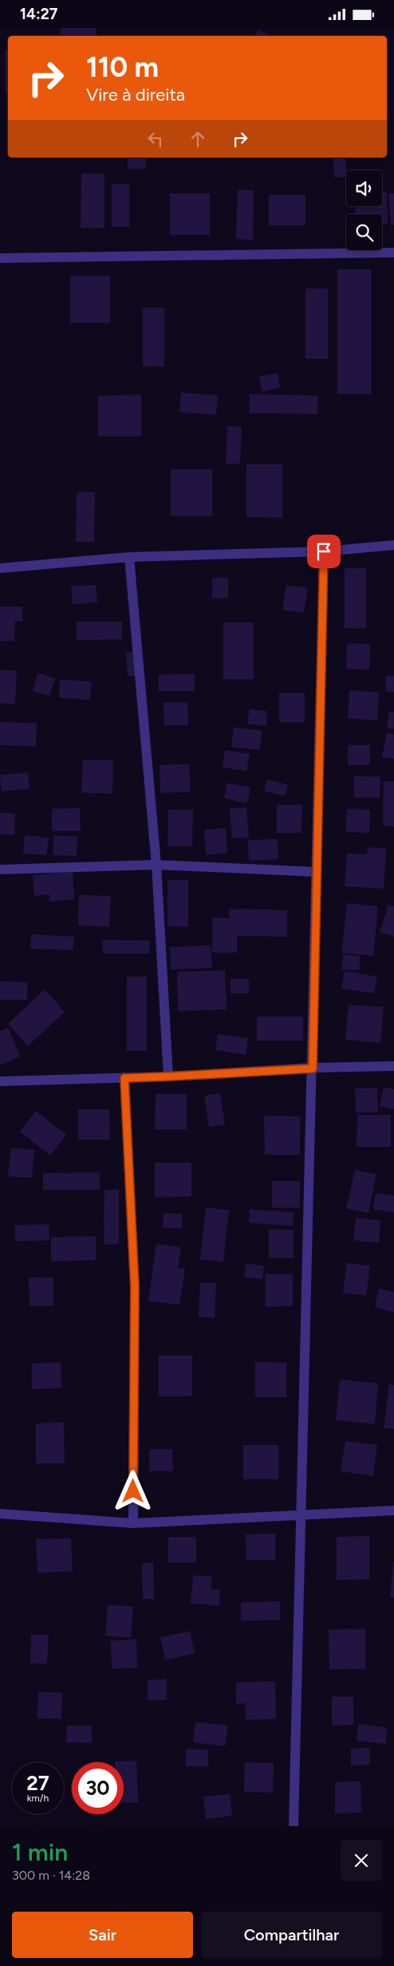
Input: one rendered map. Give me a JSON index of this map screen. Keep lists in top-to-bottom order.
{
  "page": {
    "status": "14:27",
    "turn": ["110 m", "Vire à direita"],
    "speed": "27 km/h",
    "limit": "30",
    "heading": ["1 min", "300 m · 14:28"],
    "buttons": ["Sair", "Compartilhar"]
  }
}
